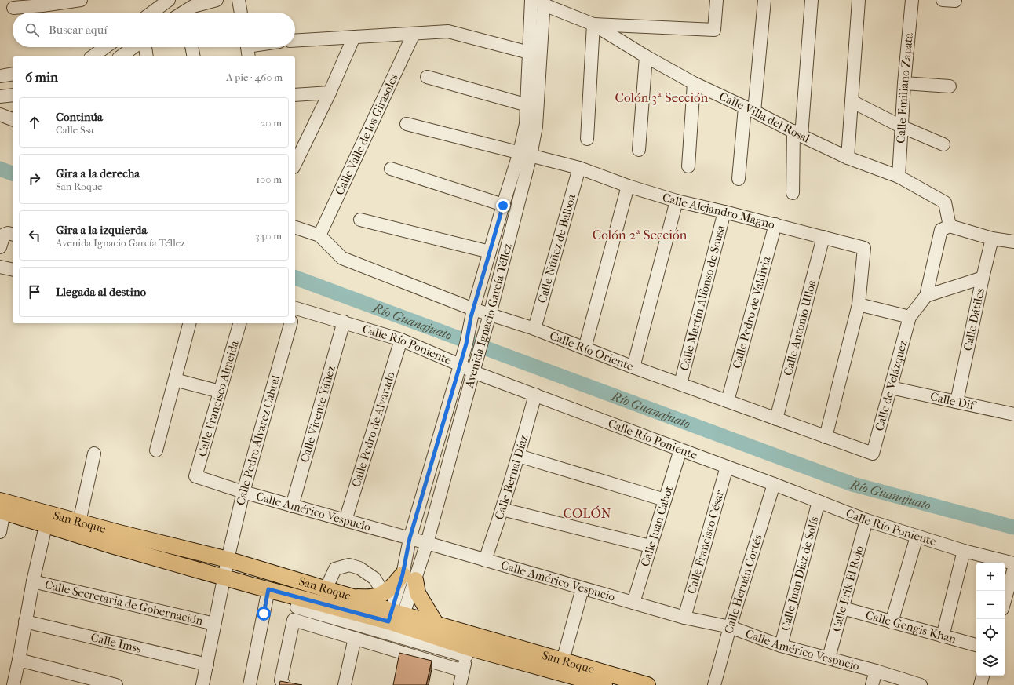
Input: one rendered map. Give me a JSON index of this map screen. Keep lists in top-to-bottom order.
{
  "streets": {
    "main road": ["San Roque"],
    "street": [
      "Calle Emiliano Zapata",
      "Calle Villa del Rosal",
      "Calle Valle de los Girasoles",
      "Calle Alejandro Magno",
      "Calle Núñez de Balboa",
      "Calle Martín Alfonso de Sousa",
      "Calle Pedro de Valdivia",
      "Avenida Ignacio García Téllez",
      "Calle Dátiles",
      "Calle Antonio Ulloa",
      "Calle Río Poniente",
      "Calle Río Oriente",
      "Calle de Velázquez",
      "Calle Francisco Almeida",
      "Calle Dif",
      "Calle Vicente Yáñez",
      "Calle Pedro de Alvarado",
      "Calle Pedro Álvarez Cabral",
      "Calle Bernal Díaz",
      "Calle Américo Vespucio",
      "Calle Juan Cabot",
      "Calle Francisco César",
      "Calle Juan Díaz de Solís",
      "Calle Hernán Cortés",
      "Calle Erik El Rojo",
      "Calle Secretaria de Gobernación",
      "Calle Gengis Khan",
      "Calle Imss"
    ]
  },
  "crossings": [
    ["Calle Emiliano Zapata", "Calle Villa del Rosal"],
    ["Calle Villa del Rosal", "Avenida Ignacio García Téllez"],
    ["Calle Valle de los Girasoles", "Calle Río Oriente"],
    ["Calle Alejandro Magno", "Calle Núñez de Balboa"],
    ["Calle Alejandro Magno", "Calle Martín Alfonso de Sousa"],
    ["Calle Alejandro Magno", "Calle Pedro de Valdivia"],
    ["Calle Alejandro Magno", "Avenida Ignacio García Téllez"],
    ["Calle Alejandro Magno", "Calle Antonio Ulloa"],
    ["Calle Alejandro Magno", "Calle Río Oriente"],
    ["Calle Núñez de Balboa", "Calle Río Oriente"],
    ["Calle Martín Alfonso de Sousa", "Calle Río Oriente"],
    ["Calle Pedro de Valdivia", "Calle Río Oriente"],
    ["Avenida Ignacio García Téllez", "Calle Río Poniente"],
    ["Avenida Ignacio García Téllez", "Calle Río Oriente"],
    ["Avenida Ignacio García Téllez", "Calle Américo Vespucio"],
    ["Avenida Ignacio García Téllez", "San Roque"],
    ["Calle Dátiles", "Calle Dif"],
    ["Calle Antonio Ulloa", "Calle Río Oriente"],
    ["Calle Río Poniente", "Calle Vicente Yáñez"],
    ["Calle Río Poniente", "Calle Pedro de Alvarado"],
    ["Calle Río Poniente", "Calle Bernal Díaz"],
    ["Calle Río Poniente", "Calle Juan Cabot"],
    ["Calle Río Poniente", "Calle Francisco César"],
    ["Calle Río Poniente", "Calle Juan Díaz de Solís"],
    ["Calle Río Poniente", "Calle Hernán Cortés"],
    ["Calle Río Poniente", "Calle Erik El Rojo"],
    ["Calle Río Oriente", "Calle de Velázquez"],
    ["Calle de Velázquez", "Calle Dif"],
    ["Calle Francisco Almeida", "Calle Américo Vespucio"],
    ["Calle Vicente Yáñez", "Calle Américo Vespucio"],
    ["Calle Pedro de Alvarado", "Calle Américo Vespucio"],
    ["Calle Pedro Álvarez Cabral", "Calle Américo Vespucio"],
    ["Calle Pedro Álvarez Cabral", "San Roque"],
    ["Calle Pedro Álvarez Cabral", "Calle Secretaria de Gobernación"],
    ["Calle Pedro Álvarez Cabral", "Calle Imss"],
    ["Calle Bernal Díaz", "Calle Américo Vespucio"],
    ["Calle Américo Vespucio", "Calle Juan Cabot"],
    ["Calle Américo Vespucio", "Calle Francisco César"],
    ["Calle Américo Vespucio", "Calle Juan Díaz de Solís"],
    ["Calle Américo Vespucio", "Calle Hernán Cortés"],
    ["Calle Américo Vespucio", "Calle Erik El Rojo"],
    ["Calle Erik El Rojo", "Calle Gengis Khan"]
  ],
  "districts": ["Colón 3ª Sección", "Colón 2ª Sección", "COLÓN"],
  "water": ["Río Guanajuato"],
  "page": {
    "search": "Buscar aquí",
    "heading": ["6 min", "A pie · 460 m"],
    "list": [
      ["Continúa", "Calle Ssa", "20 m"],
      ["Gira a la derecha", "San Roque", "100 m"],
      ["Gira a la izquierda", "Avenida Ignacio García Téllez", "340 m"],
      "Llegada al destino"
    ],
    "map_buttons": ["+", "−"]
  }
}
